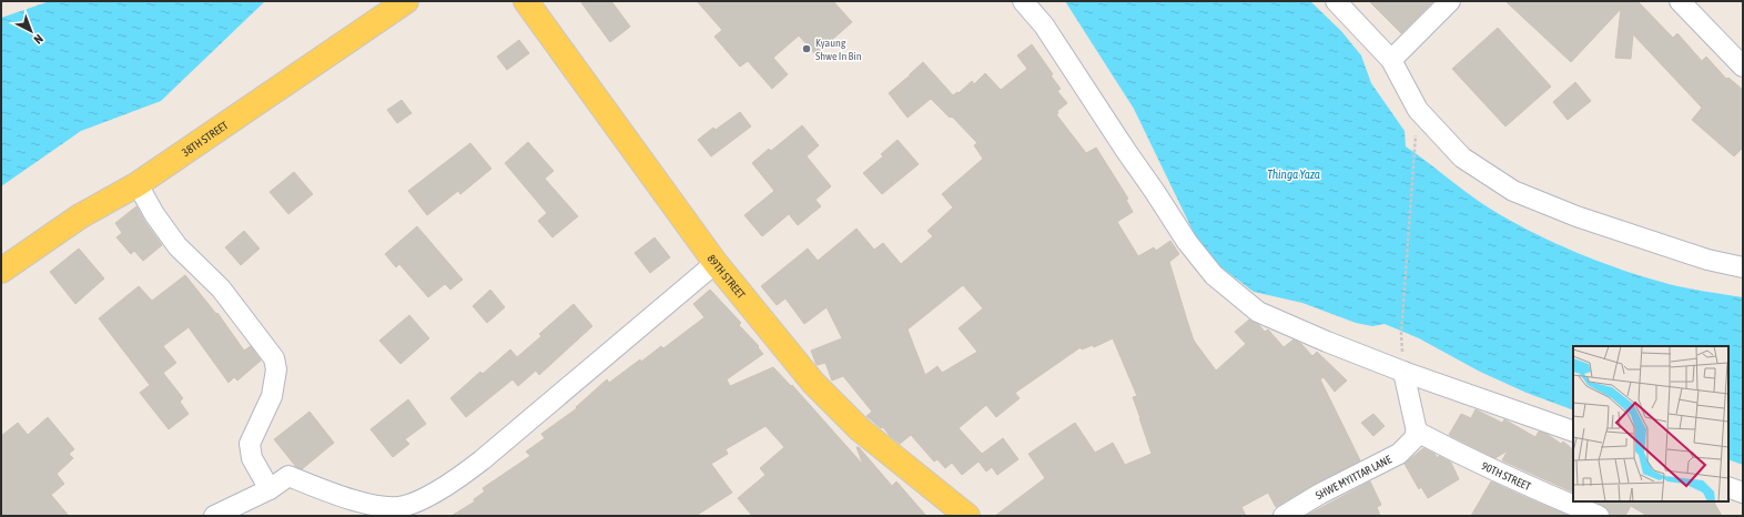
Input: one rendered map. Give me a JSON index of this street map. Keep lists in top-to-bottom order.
{
  "streets": {
    "main road": ["38TH STREET", "89TH STREET"],
    "street": ["90TH STREET", "SHWE MYITTAR LANE"]
  },
  "crossings": [
    ["90TH STREET", "SHWE MYITTAR LANE"]
  ],
  "water": ["Thinga Yaza"],
  "places": ["Kyaung Shwe In Bin"],
  "north": "bottom right"
}
